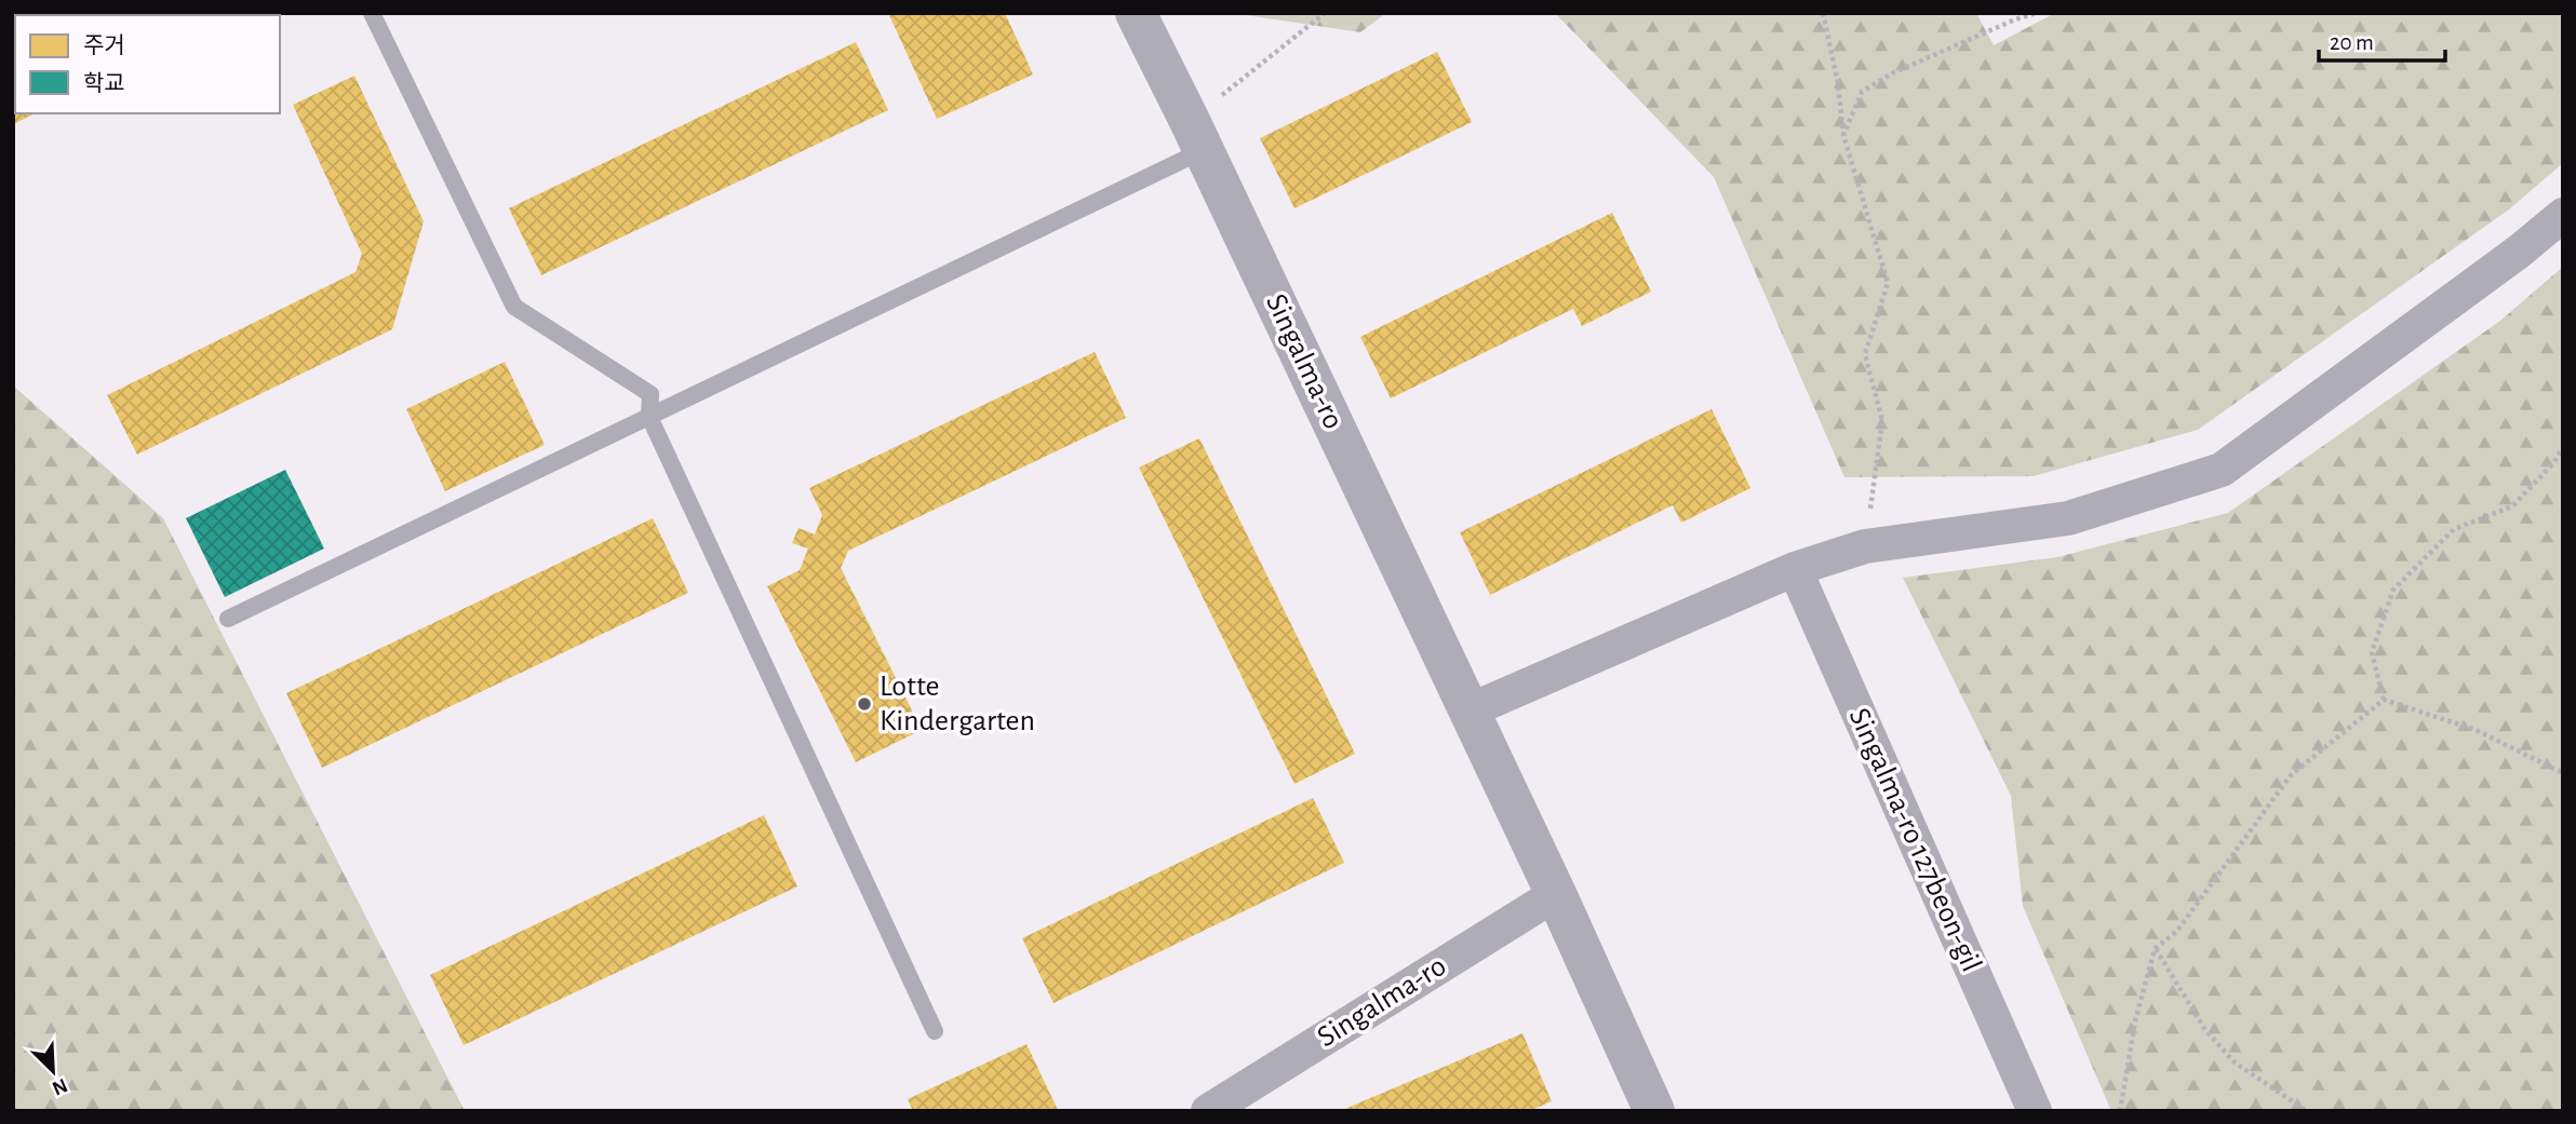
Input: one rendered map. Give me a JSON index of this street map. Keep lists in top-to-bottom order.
{
  "streets": {
    "street": ["Singalma-ro", "Singalma-ro 127beon-gil"]
  },
  "places": ["Lotte Kindergarten"],
  "legend": ["주거", "학교"],
  "scale_bar": "20 m",
  "north": "bottom right"
}
